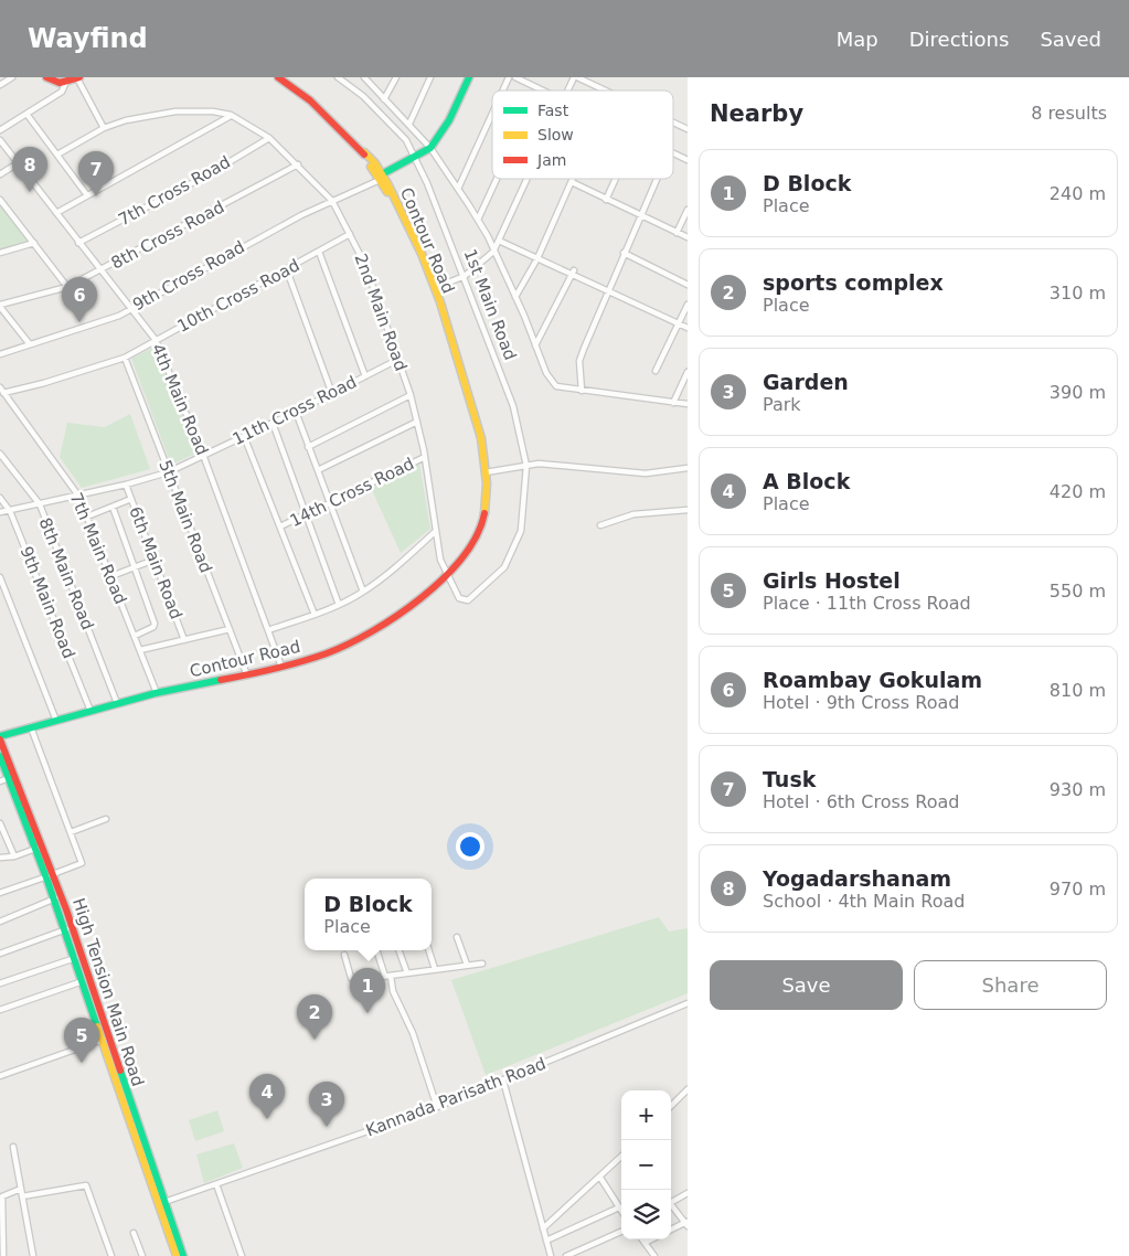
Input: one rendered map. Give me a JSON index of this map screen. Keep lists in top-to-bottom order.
{
  "streets": {
    "main road": ["Contour Road", "High Tension Main Road"],
    "street": [
      "7th Cross Road",
      "8th Cross Road",
      "9th Cross Road",
      "10th Cross Road",
      "1st Main Road",
      "2nd Main Road",
      "4th Main Road",
      "11th Cross Road",
      "14th Cross Road",
      "5th Main Road",
      "7th Main Road",
      "6th Main Road",
      "8th Main Road",
      "9th Main Road",
      "Kannada Parisath Road"
    ]
  },
  "crossings": [
    ["7th Cross Road", "2nd Main Road"],
    ["7th Cross Road", "4th Main Road"],
    ["8th Cross Road", "2nd Main Road"],
    ["8th Cross Road", "4th Main Road"],
    ["Contour Road", "9th Cross Road"],
    ["Contour Road", "1st Main Road"],
    ["Contour Road", "2nd Main Road"],
    ["Contour Road", "4th Main Road"],
    ["Contour Road", "5th Main Road"],
    ["Contour Road", "7th Main Road"],
    ["Contour Road", "8th Main Road"],
    ["Contour Road", "9th Main Road"],
    ["Contour Road", "High Tension Main Road"],
    ["9th Cross Road", "2nd Main Road"],
    ["9th Cross Road", "4th Main Road"],
    ["10th Cross Road", "2nd Main Road"],
    ["10th Cross Road", "4th Main Road"],
    ["10th Cross Road", "5th Main Road"],
    ["10th Cross Road", "7th Main Road"],
    ["1st Main Road", "2nd Main Road"],
    ["2nd Main Road", "11th Cross Road"],
    ["2nd Main Road", "14th Cross Road"],
    ["4th Main Road", "11th Cross Road"],
    ["11th Cross Road", "5th Main Road"],
    ["11th Cross Road", "7th Main Road"],
    ["11th Cross Road", "6th Main Road"],
    ["11th Cross Road", "8th Main Road"],
    ["11th Cross Road", "9th Main Road"],
    ["High Tension Main Road", "Kannada Parisath Road"]
  ],
  "legend": ["Fast", "Slow", "Jam"],
  "page": {
    "header": "Wayfind",
    "nav": ["Map", "Directions", "Saved"],
    "heading": ["Nearby", "8 results"],
    "pins": [
      "8",
      "7",
      "6",
      "1",
      "2",
      "5",
      "4",
      "3"
    ],
    "list": [
      {
        "mark": "1",
        "name": "D Block",
        "note": "Place",
        "value": "240 m"
      },
      {
        "mark": "2",
        "name": "sports complex",
        "note": "Place",
        "value": "310 m"
      },
      {
        "mark": "3",
        "name": "Garden",
        "note": "Park",
        "value": "390 m"
      },
      {
        "mark": "4",
        "name": "A Block",
        "note": "Place",
        "value": "420 m"
      },
      {
        "mark": "5",
        "name": "Girls Hostel",
        "note": "Place · 11th Cross Road",
        "value": "550 m"
      },
      {
        "mark": "6",
        "name": "Roambay Gokulam",
        "note": "Hotel · 9th Cross Road",
        "value": "810 m"
      },
      {
        "mark": "7",
        "name": "Tusk",
        "note": "Hotel · 6th Cross Road",
        "value": "930 m"
      },
      {
        "mark": "8",
        "name": "Yogadarshanam",
        "note": "School · 4th Main Road",
        "value": "970 m"
      }
    ],
    "popup": ["D Block", "Place"],
    "buttons": ["Save", "Share"],
    "map_buttons": ["+", "−"]
  }
}
